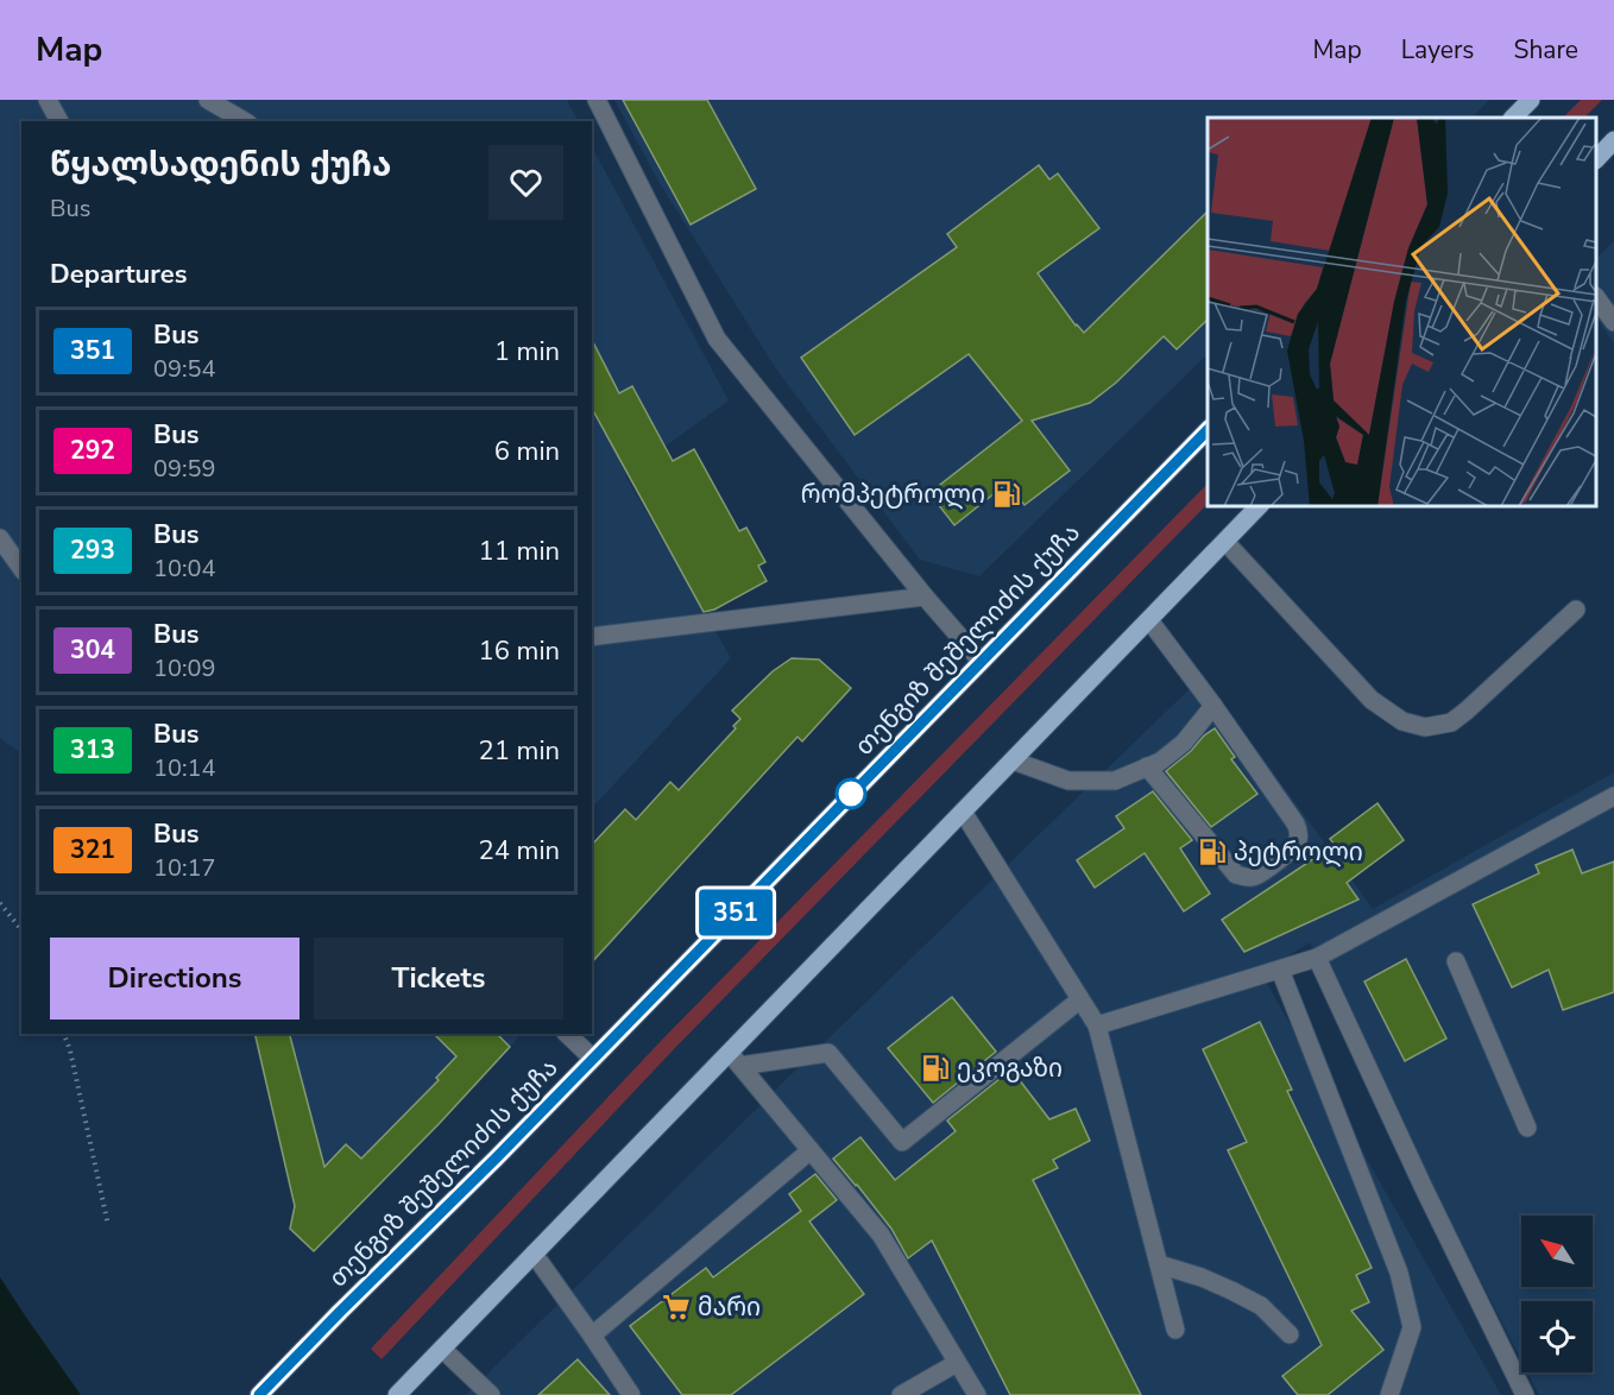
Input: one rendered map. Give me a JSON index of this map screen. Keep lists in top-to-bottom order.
{
  "streets": {
    "main road": ["თენგიზ შეშელიძის ქუჩა"]
  },
  "places": {
    "fuel station": ["რომპეტროლი", "პეტროლი", "ეკოგაზი"],
    "supermarket": ["მარი"]
  },
  "lines": ["bus line 351"],
  "north": "top left",
  "page": {
    "header": "Map",
    "nav": ["Map", "Layers", "Share"],
    "on_map": "351",
    "heading": [
      ["წყალსადენის ქუჩა", "Bus"],
      "Departures"
    ],
    "list": [
      {
        "mark": "351",
        "name": "Bus",
        "note": "09:54",
        "value": "1 min"
      },
      {
        "mark": "292",
        "name": "Bus",
        "note": "09:59",
        "value": "6 min"
      },
      {
        "mark": "293",
        "name": "Bus",
        "note": "10:04",
        "value": "11 min"
      },
      {
        "mark": "304",
        "name": "Bus",
        "note": "10:09",
        "value": "16 min"
      },
      {
        "mark": "313",
        "name": "Bus",
        "note": "10:14",
        "value": "21 min"
      },
      {
        "mark": "321",
        "name": "Bus",
        "note": "10:17",
        "value": "24 min"
      }
    ],
    "buttons": ["Directions", "Tickets"]
  }
}
